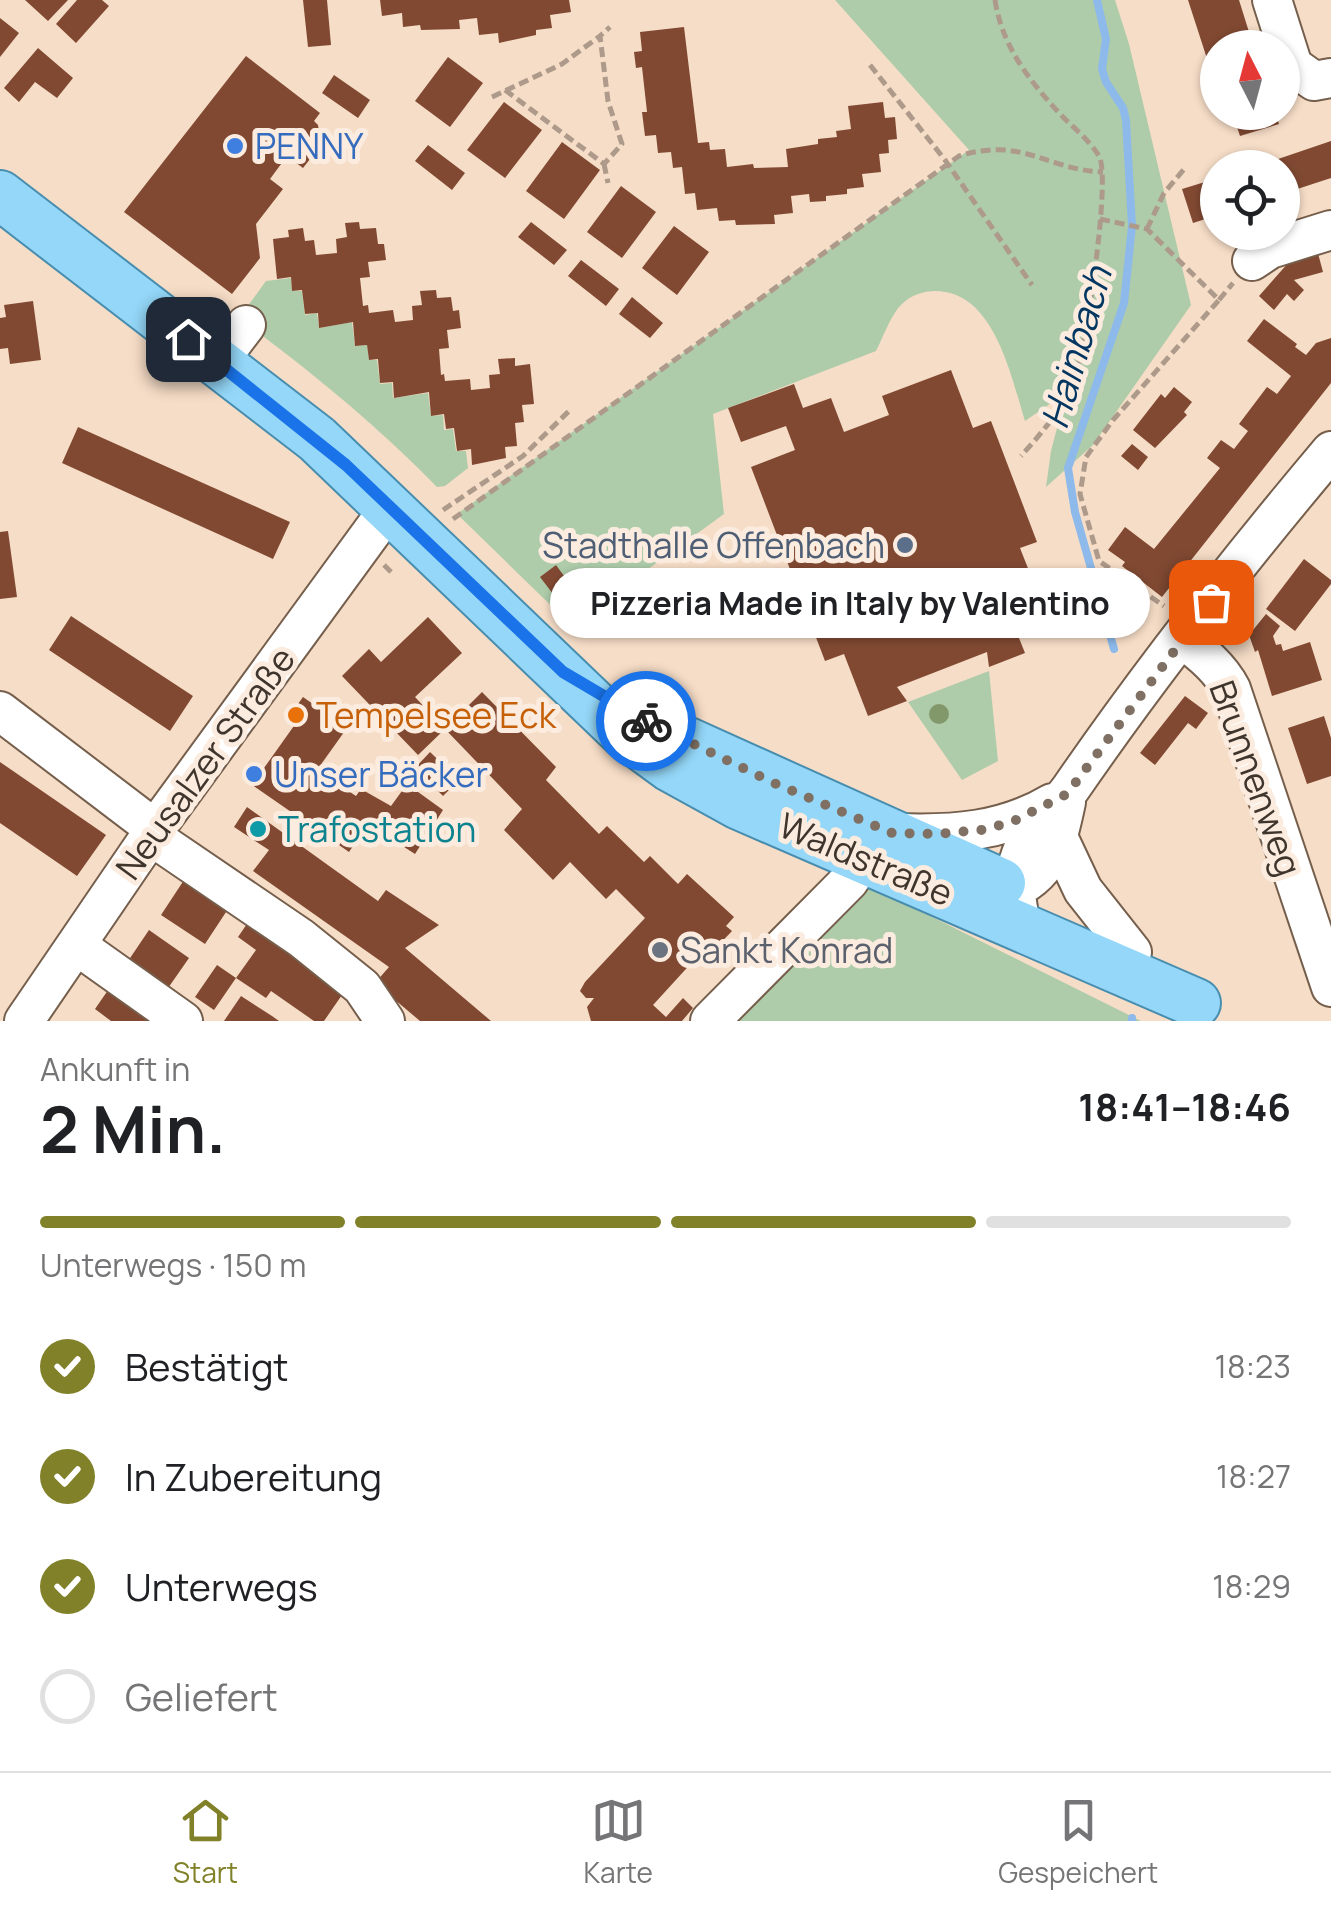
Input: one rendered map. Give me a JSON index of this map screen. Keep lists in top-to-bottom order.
{
  "streets": {
    "main road": ["Waldstraße"],
    "street": ["Neusalzer Straße", "Brunnenweg"]
  },
  "crossings": [
    ["Neusalzer Straße", "Waldstraße"]
  ],
  "water": ["Hainbach"],
  "places": [
    "PENNY",
    "Stadthalle Offenbach",
    "Pizzeria Made in Italy by Valentino",
    "Tempelsee Eck",
    "Unser Bäcker",
    "Trafostation",
    "Sankt Konrad"
  ],
  "north": "top",
  "page": {
    "bubble": "Pizzeria Made in Italy by Valentino",
    "heading": ["2 Min.", "Ankunft in", "18:41–18:46"],
    "bar": "Unterwegs · 150 m",
    "list": [
      ["Bestätigt", "18:23"],
      ["In Zubereitung", "18:27"],
      ["Unterwegs", "18:29"],
      "Geliefert"
    ],
    "tabs": ["Start", "Karte", "Gespeichert"]
  }
}
